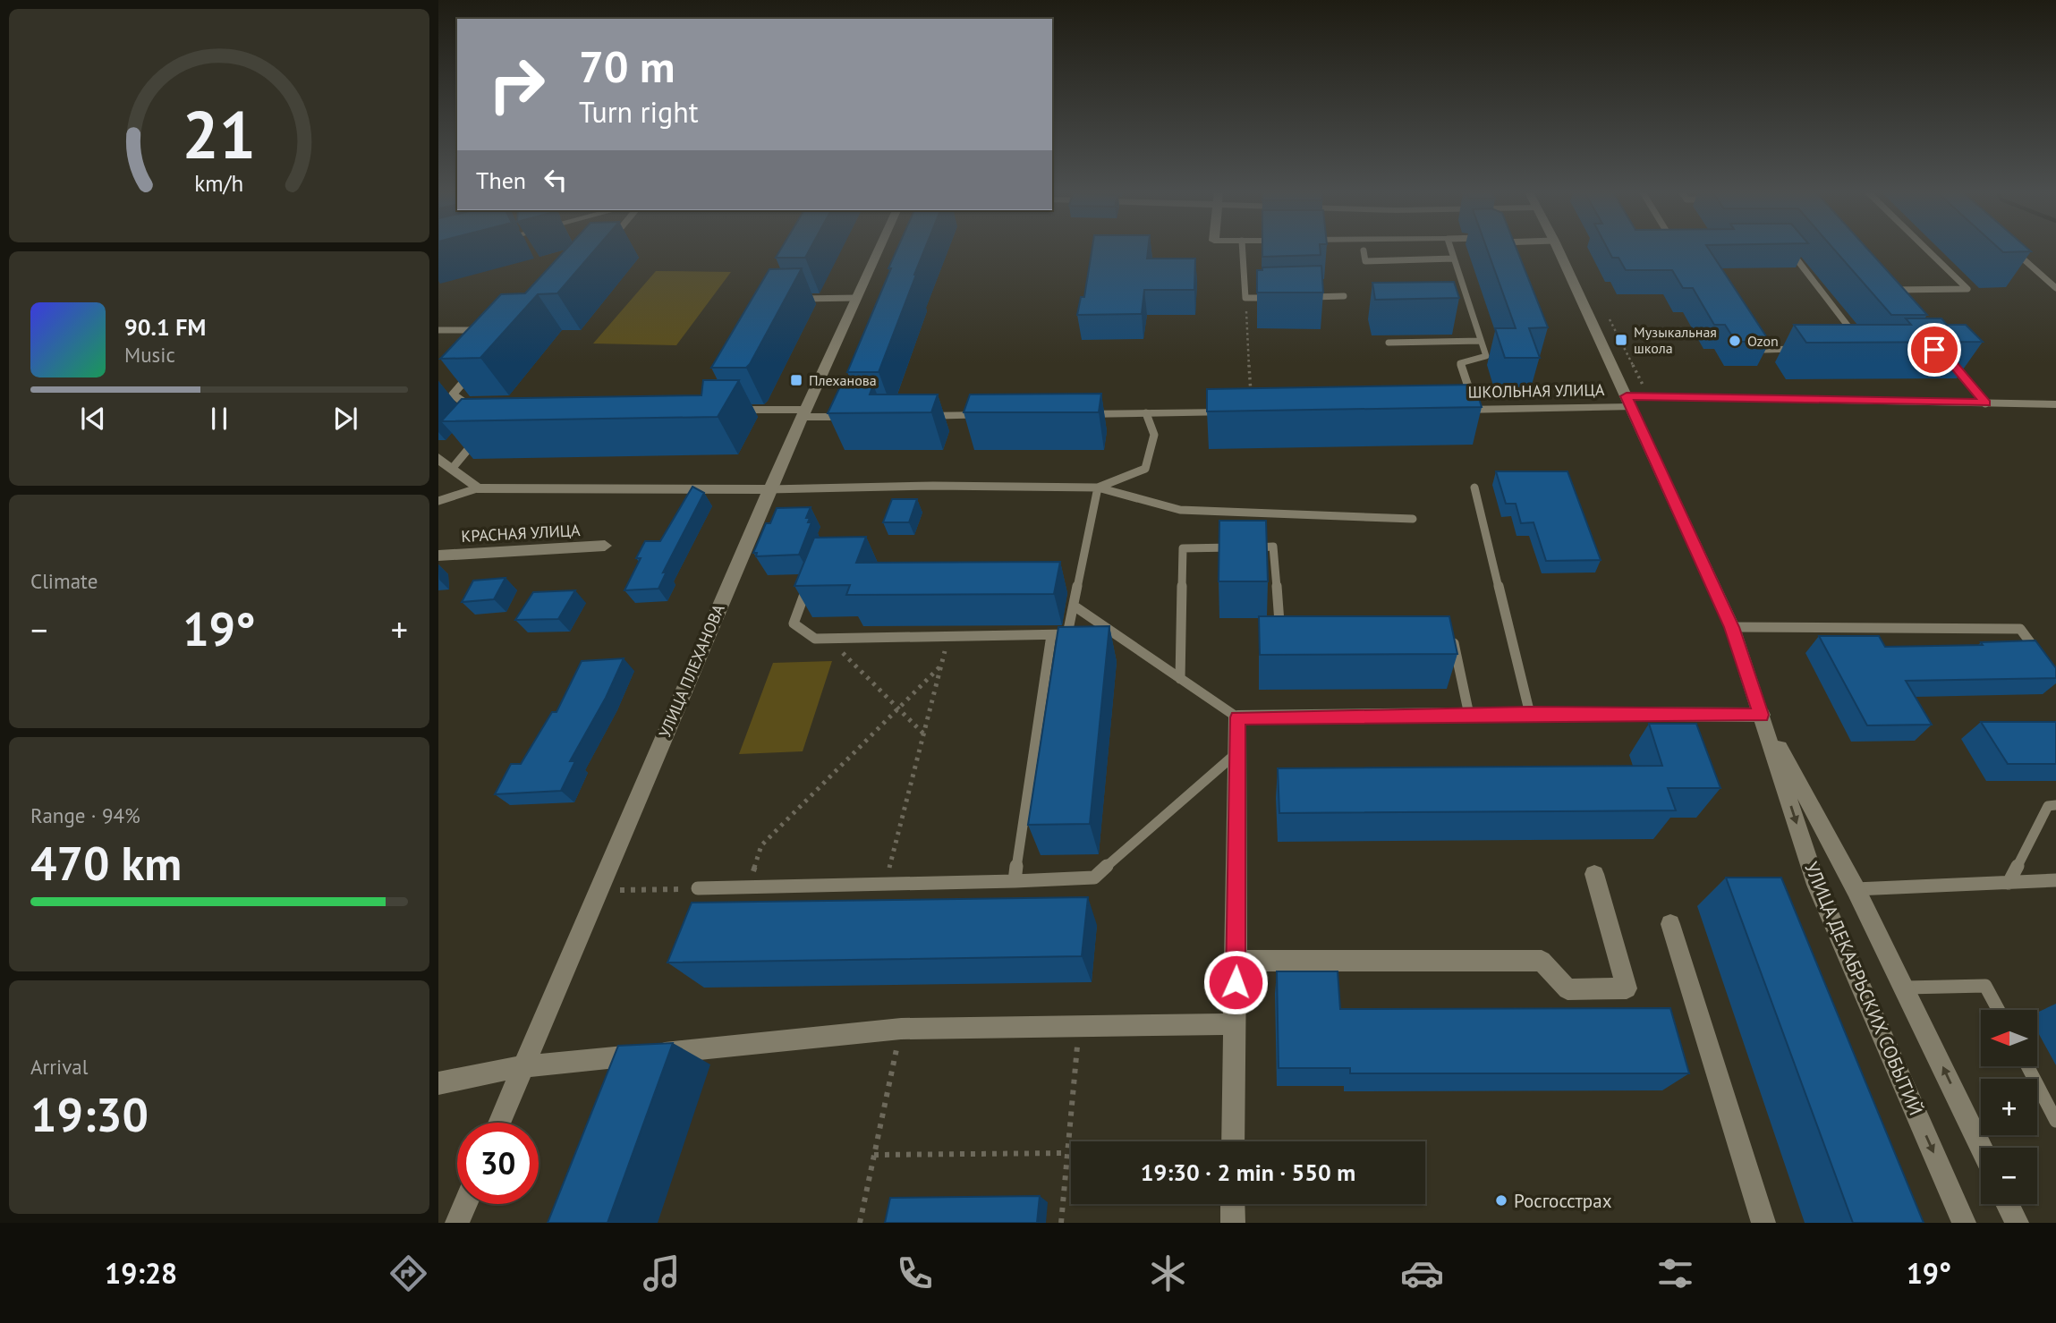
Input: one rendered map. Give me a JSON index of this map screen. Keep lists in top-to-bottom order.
{
  "streets": {
    "street": [
      "ШКОЛЬНАЯ УЛИЦА",
      "КРАСНАЯ УЛИЦА",
      "УЛИЦА ПЛЕХАНОВА",
      "УЛИЦА ДЕКАБРЬСКИХ СОБЫТИЙ"
    ]
  },
  "crossings": [
    ["ШКОЛЬНАЯ УЛИЦА", "УЛИЦА ДЕКАБРЬСКИХ СОБЫТИЙ"]
  ],
  "places": {
    "transit": ["Музыкальная школа", "Плеханова"],
    "other": ["Ozon", "Росгосстрах"]
  },
  "north": "left",
  "page": {
    "turn": ["70 m", "Turn right"],
    "then": "Then",
    "song": ["90.1 FM", "Music"],
    "tile": [
      "Climate",
      ["Range · 94%", "470 km"],
      ["Arrival", "19:30"]
    ],
    "heat": ["−", "19°", "+"],
    "map_buttons": ["+", "−"],
    "limit": "30",
    "trip": "19:30 · 2 min · 550 m",
    "tabs": ["19:28", "19°"],
    "gauge": ["21", "km/h"]
  }
}
